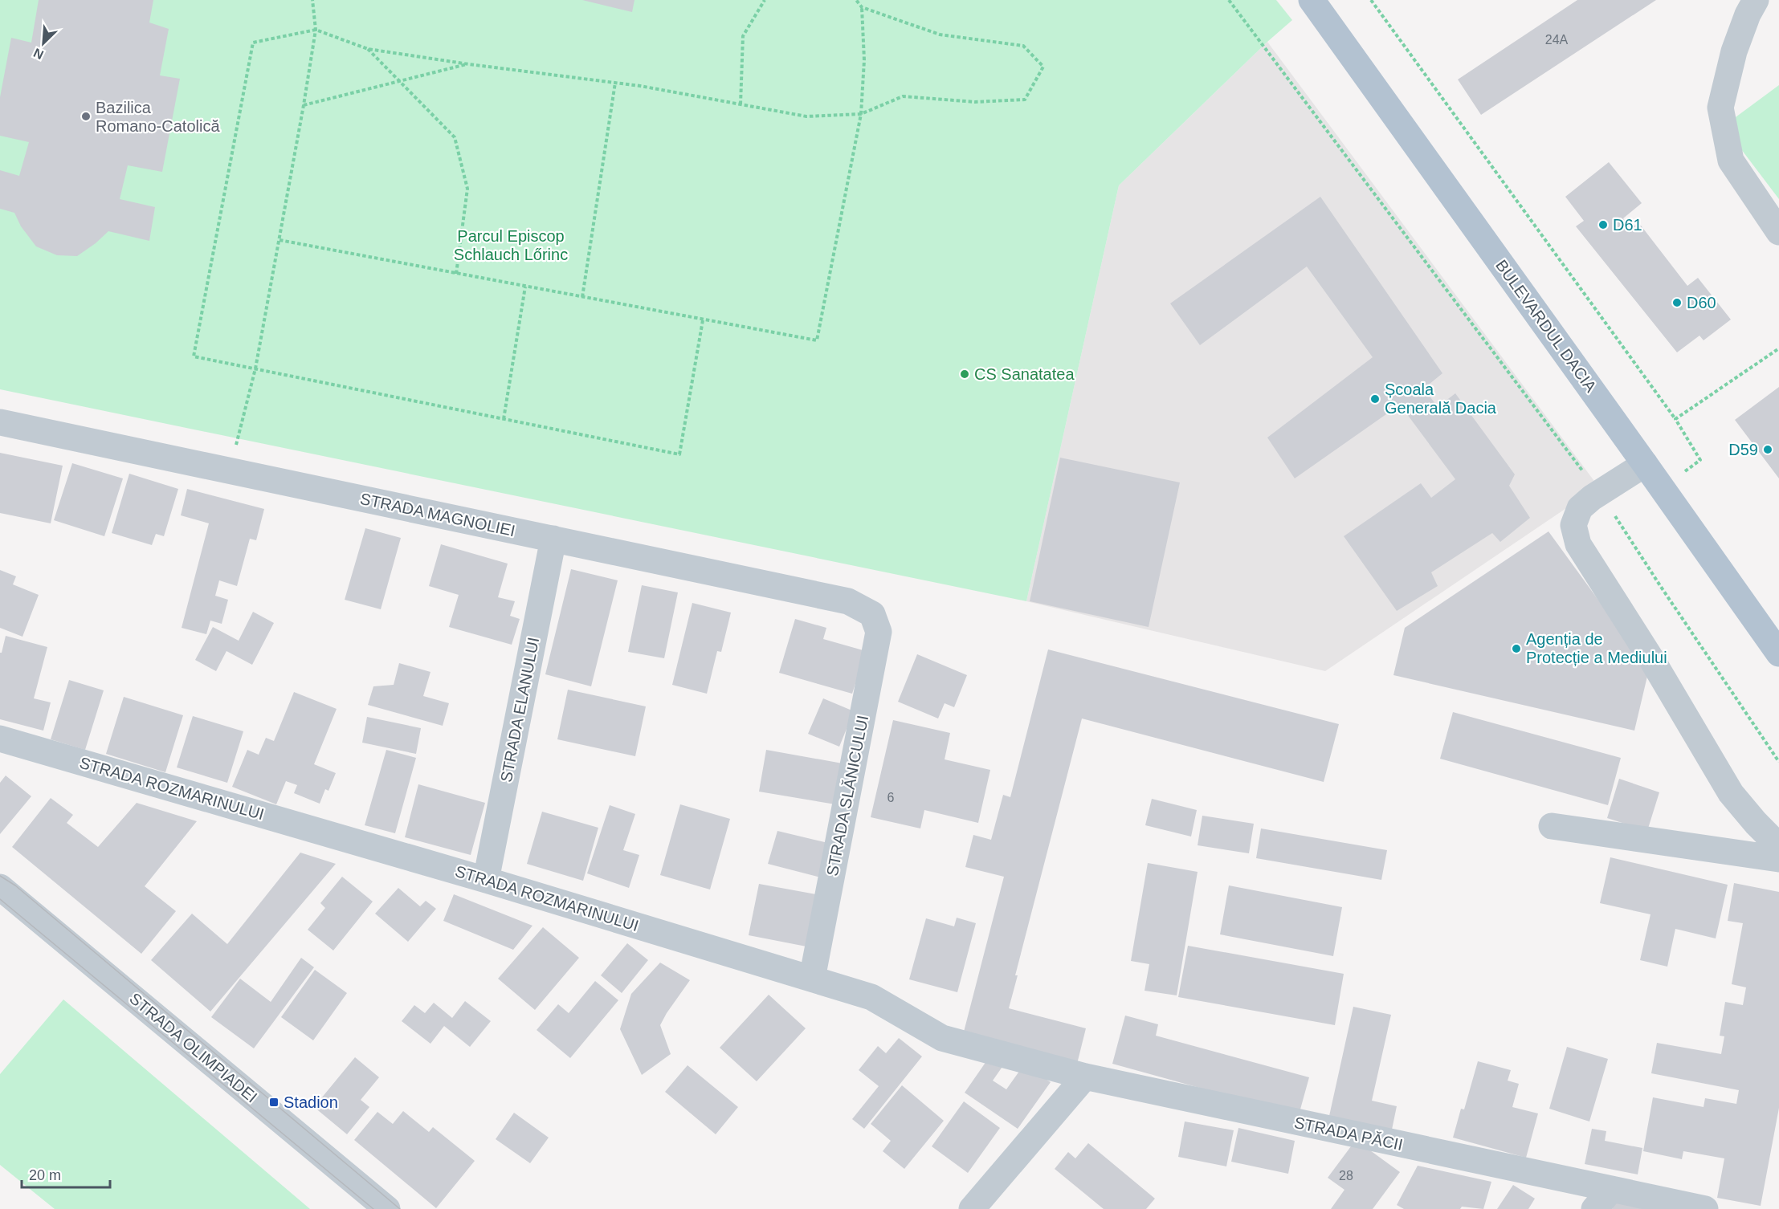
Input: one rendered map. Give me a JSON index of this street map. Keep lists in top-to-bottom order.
{
  "streets": {
    "main road": ["BULEVARDUL DACIA"],
    "street": [
      "STRADA MAGNOLIEI",
      "STRADA ELANULUI",
      "STRADA ROZMARINULUI",
      "STRADA SLĂNICULUI",
      "STRADA OLIMPIADEI",
      "STRADA PĂCII"
    ]
  },
  "crossings": [
    ["STRADA MAGNOLIEI", "STRADA ELANULUI"],
    ["STRADA MAGNOLIEI", "STRADA SLĂNICULUI"],
    ["STRADA ELANULUI", "STRADA ROZMARINULUI"],
    ["STRADA ROZMARINULUI", "STRADA SLĂNICULUI"],
    ["STRADA ROZMARINULUI", "STRADA PĂCII"]
  ],
  "parks": ["Parcul Episcop Schlauch Lőrinc"],
  "places": {
    "other": [
      "Bazilica Romano-Catolică",
      "D61",
      "D60",
      "CS Sanatatea",
      "Școala Generală Dacia",
      "D59",
      "Agenția de Protecție a Mediului"
    ],
    "transit": ["Stadion"]
  },
  "house_numbers": ["24A", "6", "28"],
  "scale_bar": "20 m",
  "north": "bottom left"
}
